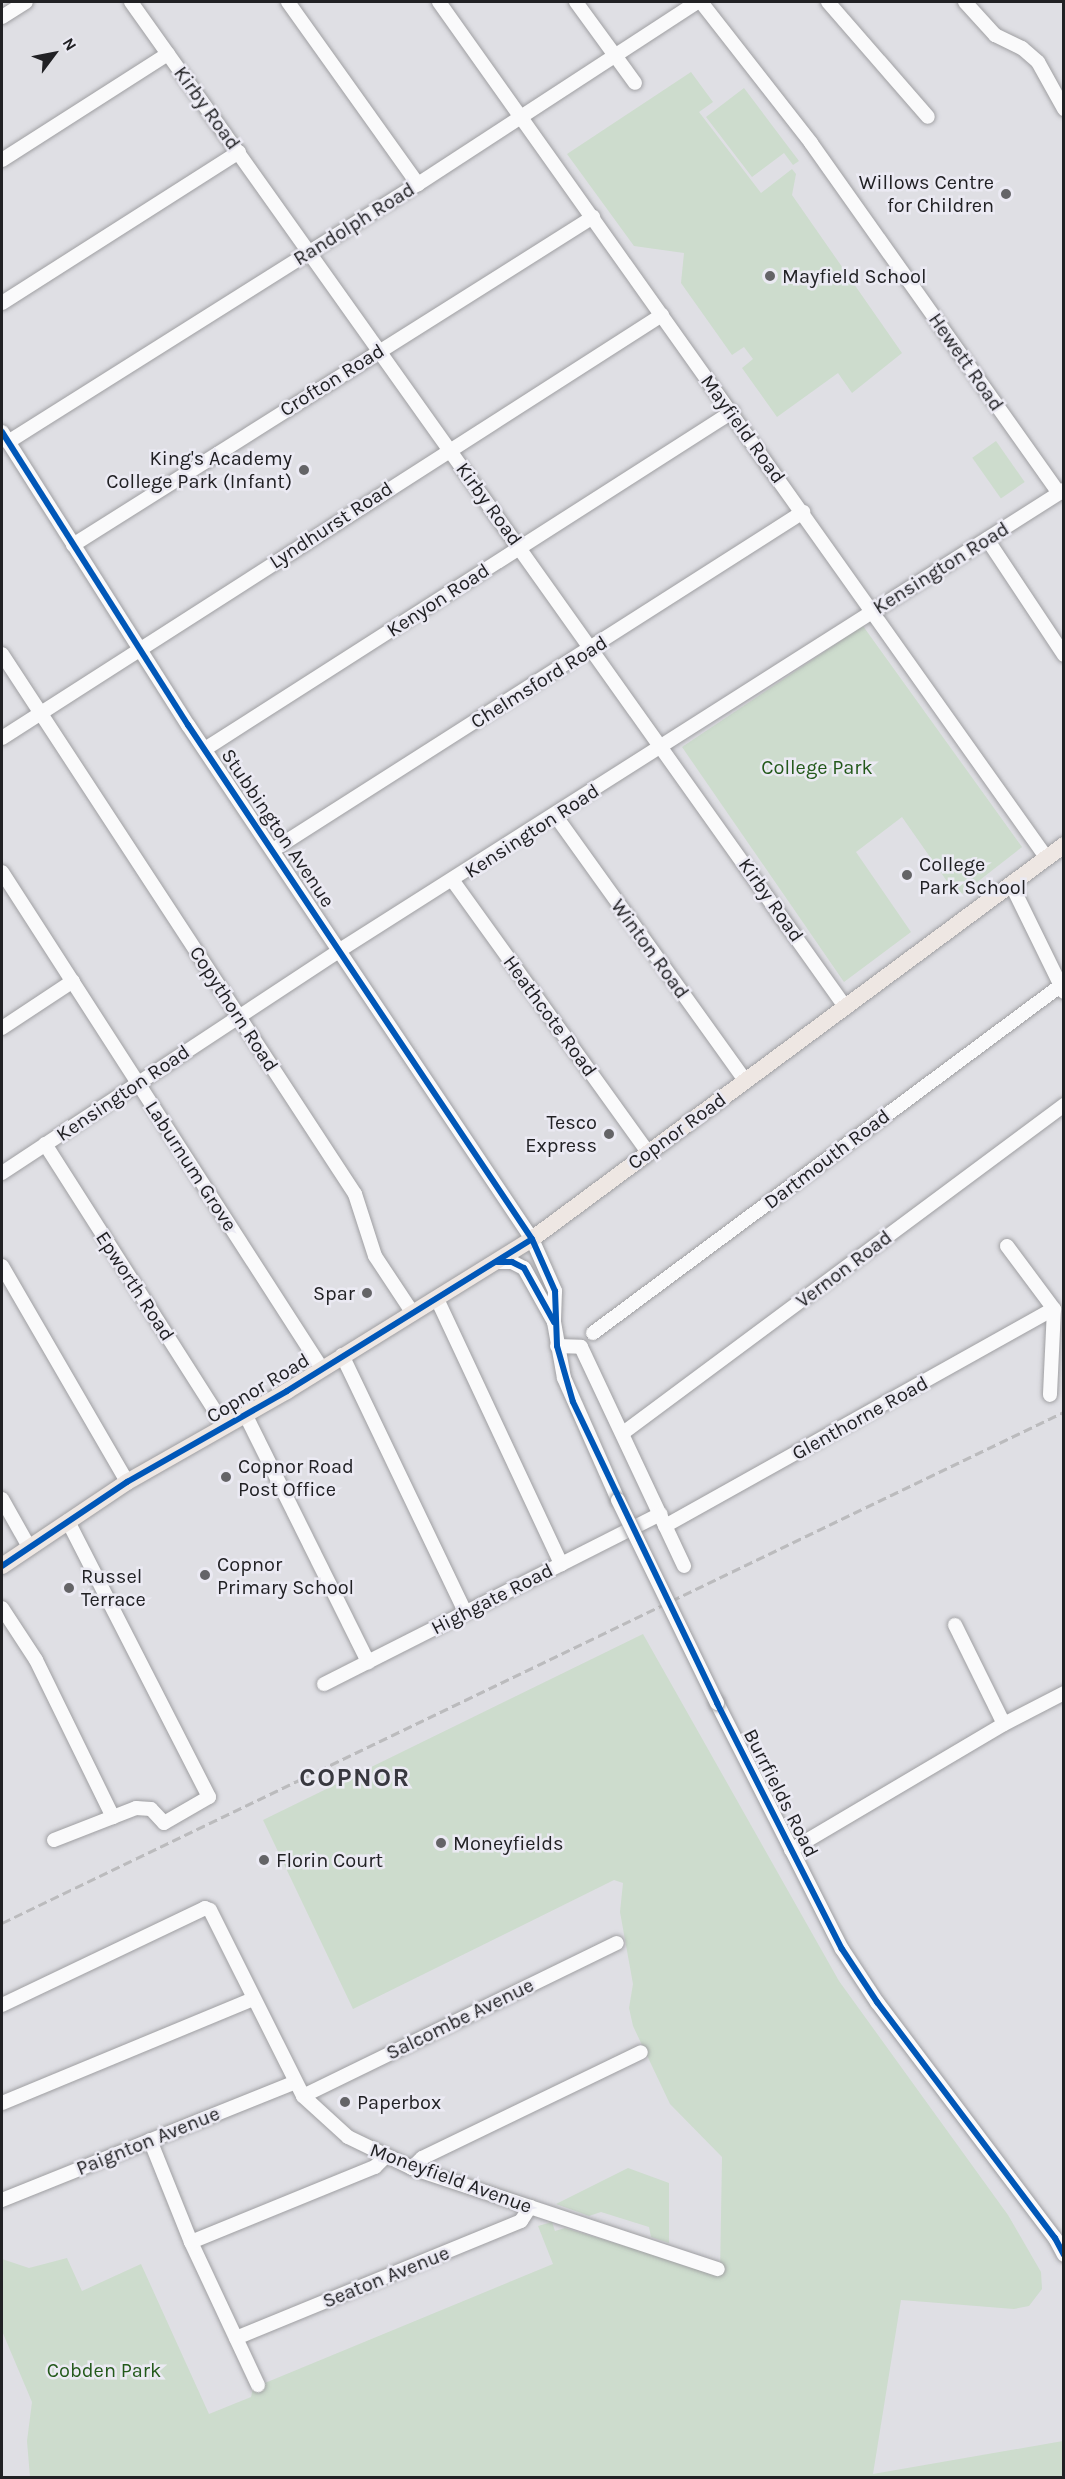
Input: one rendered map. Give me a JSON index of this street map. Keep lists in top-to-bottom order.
{
  "streets": {
    "main road": ["Copnor Road"],
    "street": [
      "Kirby Road",
      "Randolph Road",
      "Hewett Road",
      "Crofton Road",
      "Mayfield Road",
      "Lyndhurst Road",
      "Kensington Road",
      "Kenyon Road",
      "Chelmsford Road",
      "Stubbington Avenue",
      "Winton Road",
      "Copythorn Road",
      "Heathcote Road",
      "Dartmouth Road",
      "Laburnum Grove",
      "Vernon Road",
      "Epworth Road",
      "Glenthorne Road",
      "Highgate Road",
      "Burrfields Road",
      "Salcombe Avenue",
      "Paignton Avenue",
      "Moneyfield Avenue",
      "Seaton Avenue"
    ]
  },
  "crossings": [
    ["Kirby Road", "Randolph Road"],
    ["Kirby Road", "Crofton Road"],
    ["Kirby Road", "Lyndhurst Road"],
    ["Kirby Road", "Kensington Road"],
    ["Kirby Road", "Kenyon Road"],
    ["Kirby Road", "Chelmsford Road"],
    ["Kirby Road", "Copnor Road"],
    ["Randolph Road", "Hewett Road"],
    ["Randolph Road", "Mayfield Road"],
    ["Randolph Road", "Stubbington Avenue"],
    ["Hewett Road", "Kensington Road"],
    ["Crofton Road", "Mayfield Road"],
    ["Crofton Road", "Stubbington Avenue"],
    ["Mayfield Road", "Lyndhurst Road"],
    ["Mayfield Road", "Kensington Road"],
    ["Mayfield Road", "Kenyon Road"],
    ["Mayfield Road", "Chelmsford Road"],
    ["Mayfield Road", "Copnor Road"],
    ["Lyndhurst Road", "Stubbington Avenue"],
    ["Lyndhurst Road", "Copythorn Road"],
    ["Kensington Road", "Stubbington Avenue"],
    ["Kensington Road", "Winton Road"],
    ["Kensington Road", "Copythorn Road"],
    ["Kensington Road", "Heathcote Road"],
    ["Kensington Road", "Laburnum Grove"],
    ["Kensington Road", "Epworth Road"],
    ["Kenyon Road", "Stubbington Avenue"],
    ["Chelmsford Road", "Stubbington Avenue"],
    ["Stubbington Avenue", "Copnor Road"],
    ["Stubbington Avenue", "Burrfields Road"],
    ["Winton Road", "Copnor Road"],
    ["Copythorn Road", "Copnor Road"],
    ["Heathcote Road", "Copnor Road"],
    ["Copnor Road", "Laburnum Grove"],
    ["Copnor Road", "Epworth Road"],
    ["Copnor Road", "Burrfields Road"],
    ["Glenthorne Road", "Highgate Road"],
    ["Salcombe Avenue", "Moneyfield Avenue"],
    ["Paignton Avenue", "Moneyfield Avenue"],
    ["Moneyfield Avenue", "Seaton Avenue"]
  ],
  "districts": ["COPNOR"],
  "parks": ["College Park", "Cobden Park"],
  "places": [
    "Willows Centre for Children",
    "Mayfield School",
    "King's Academy College Park (Infant)",
    "College Park School",
    "Tesco Express",
    "Spar",
    "Copnor Road Post Office",
    "Copnor Primary School",
    "Russel Terrace",
    "Moneyfields",
    "Florin Court",
    "Paperbox"
  ],
  "north": "top right"
}
